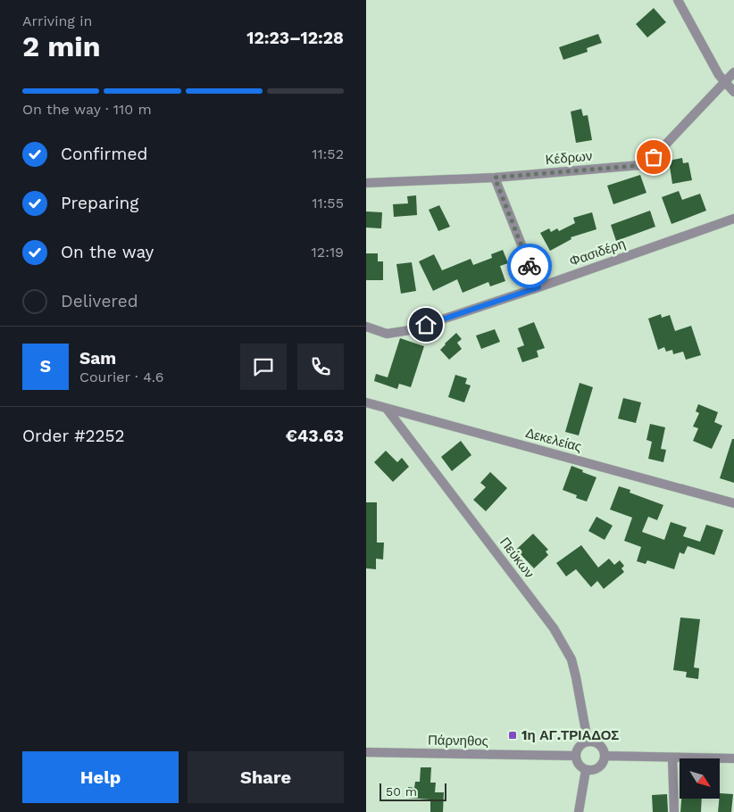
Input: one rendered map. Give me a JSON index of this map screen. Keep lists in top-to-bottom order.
{
  "streets": {
    "street": [
      "Κέδρων",
      "Φασιδέρη",
      "Δεκελείας",
      "Πεύκων",
      "Πάρνηθος"
    ]
  },
  "crossings": [
    ["Δεκελείας", "Πεύκων"],
    ["Πεύκων", "Πάρνηθος"]
  ],
  "places": {
    "transit": ["1η ΑΓ.ΤΡΙΑΔΟΣ"]
  },
  "scale_bar": "50 m",
  "north": "bottom right",
  "page": {
    "heading": ["2 min", "Arriving in", "12:23–12:28"],
    "panel": [
      "Sam",
      "Courier · 4.6",
      "Order #2252",
      "€43.63"
    ],
    "bar": "On the way · 110 m",
    "list": [
      ["Confirmed", "11:52"],
      ["Preparing", "11:55"],
      ["On the way", "12:19"],
      "Delivered"
    ],
    "round": "S",
    "buttons": ["Help", "Share"],
    "scale": "50 m"
  }
}
